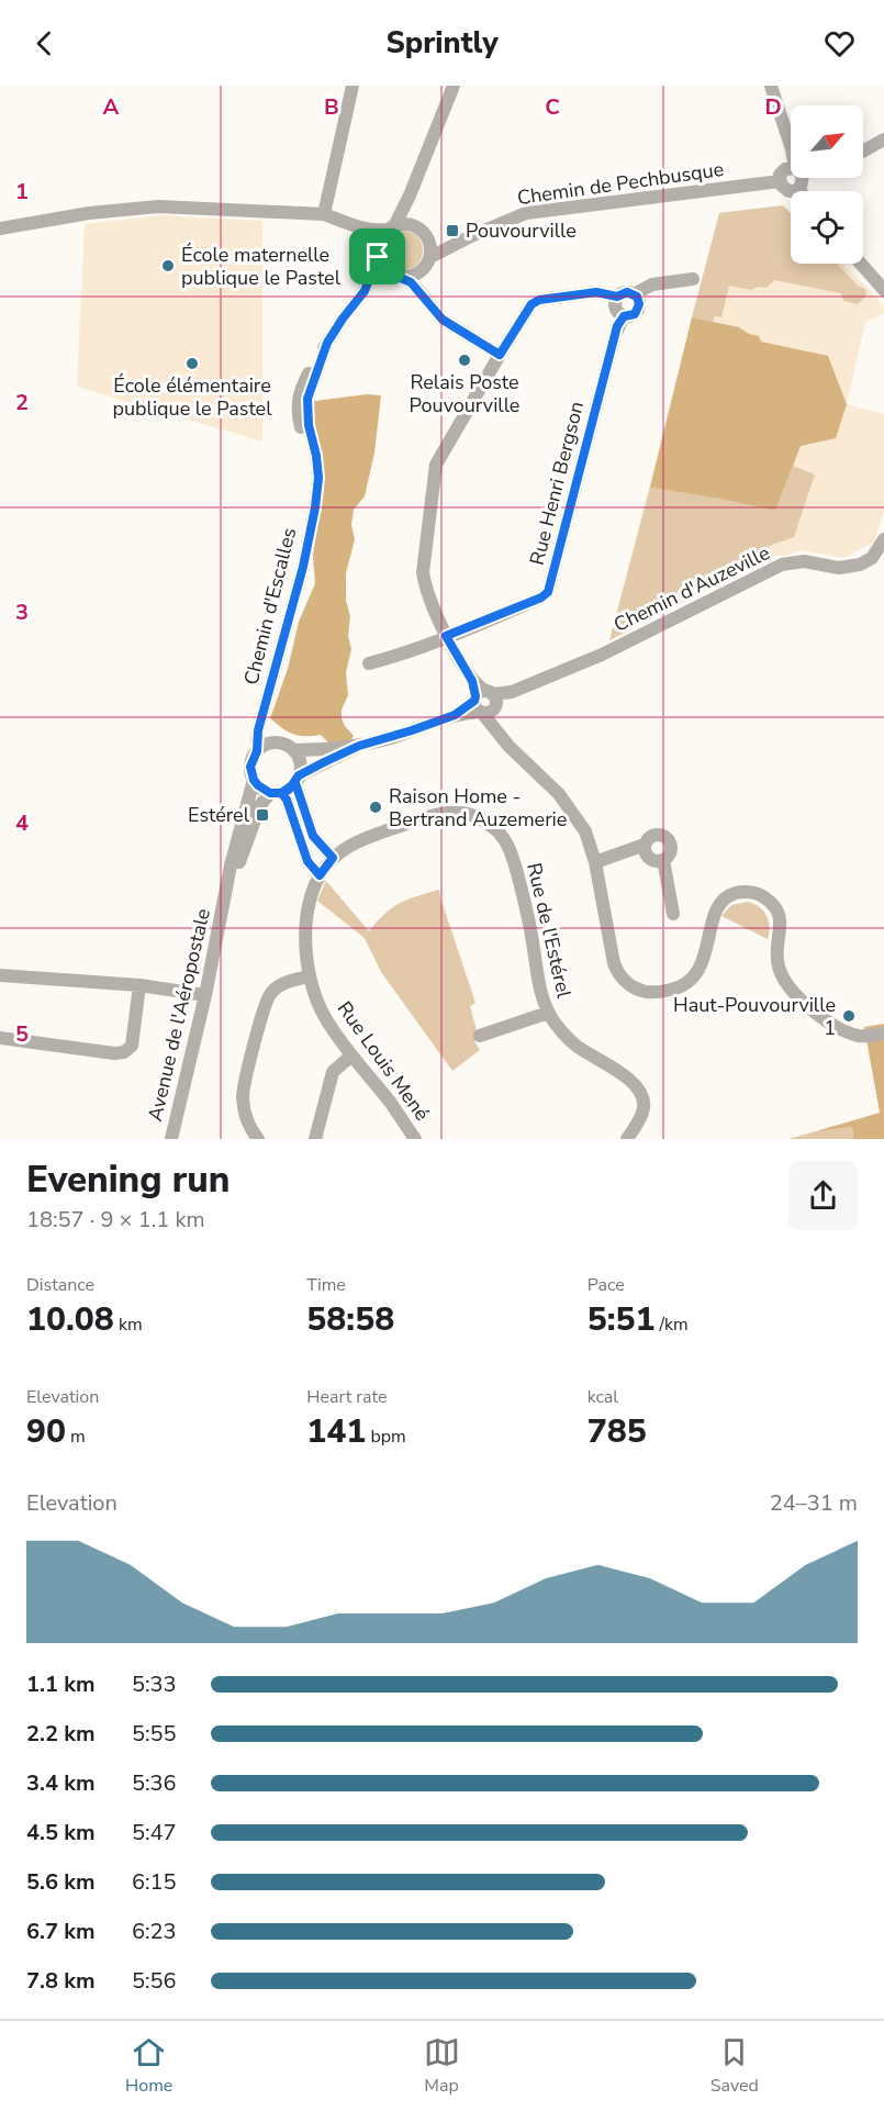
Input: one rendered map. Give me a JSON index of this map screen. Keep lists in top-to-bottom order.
{
  "streets": {
    "street": [
      "Chemin de Pechbusque",
      "Rue Henri Bergson",
      "Chemin d'Auzeville",
      "Chemin d'Escalles",
      "Rue de l'Estérel",
      "Avenue de l'Aéropostale",
      "Rue Louis Mené"
    ]
  },
  "crossings": [
    ["Chemin de Pechbusque", "Chemin d'Escalles"],
    ["Chemin d'Auzeville", "Chemin d'Escalles"],
    ["Chemin d'Auzeville", "Avenue de l'Aéropostale"],
    ["Chemin d'Escalles", "Avenue de l'Aéropostale"],
    ["Rue de l'Estérel", "Rue Louis Mené"]
  ],
  "places": {
    "transit": ["Pouvourville", "Estérel"],
    "other": [
      "École maternelle publique le Pastel",
      "Relais Poste Pouvourville",
      "École élémentaire publique le Pastel",
      "Raison Home - Bertrand Auzemerie",
      "Haut-Pouvourville 1"
    ]
  },
  "north": "top right",
  "page": {
    "header": "Sprintly",
    "heading": ["Evening run", "18:57 · 9 × 1.1 km"],
    "stats": [
      ["Distance", "10.08 km"],
      ["Time", "58:58"],
      ["Pace", "5:51 /km"],
      ["Elevation", "90 m"],
      ["Heart rate", "141 bpm"],
      ["kcal", "785"]
    ],
    "chart": ["Elevation", "24–31 m"],
    "list": [
      {
        "name": "1.1 km",
        "note": "5:33"
      },
      {
        "name": "2.2 km",
        "note": "5:55"
      },
      {
        "name": "3.4 km",
        "note": "5:36"
      },
      {
        "name": "4.5 km",
        "note": "5:47"
      },
      {
        "name": "5.6 km",
        "note": "6:15"
      },
      {
        "name": "6.7 km",
        "note": "6:23"
      },
      {
        "name": "7.8 km",
        "note": "5:56"
      }
    ],
    "tabs": ["Home", "Map", "Saved"]
  },
  "grid": {
    "columns": [
      "A",
      "B",
      "C",
      "D"
    ],
    "rows": [
      "1",
      "2",
      "3",
      "4",
      "5"
    ]
  }
}
